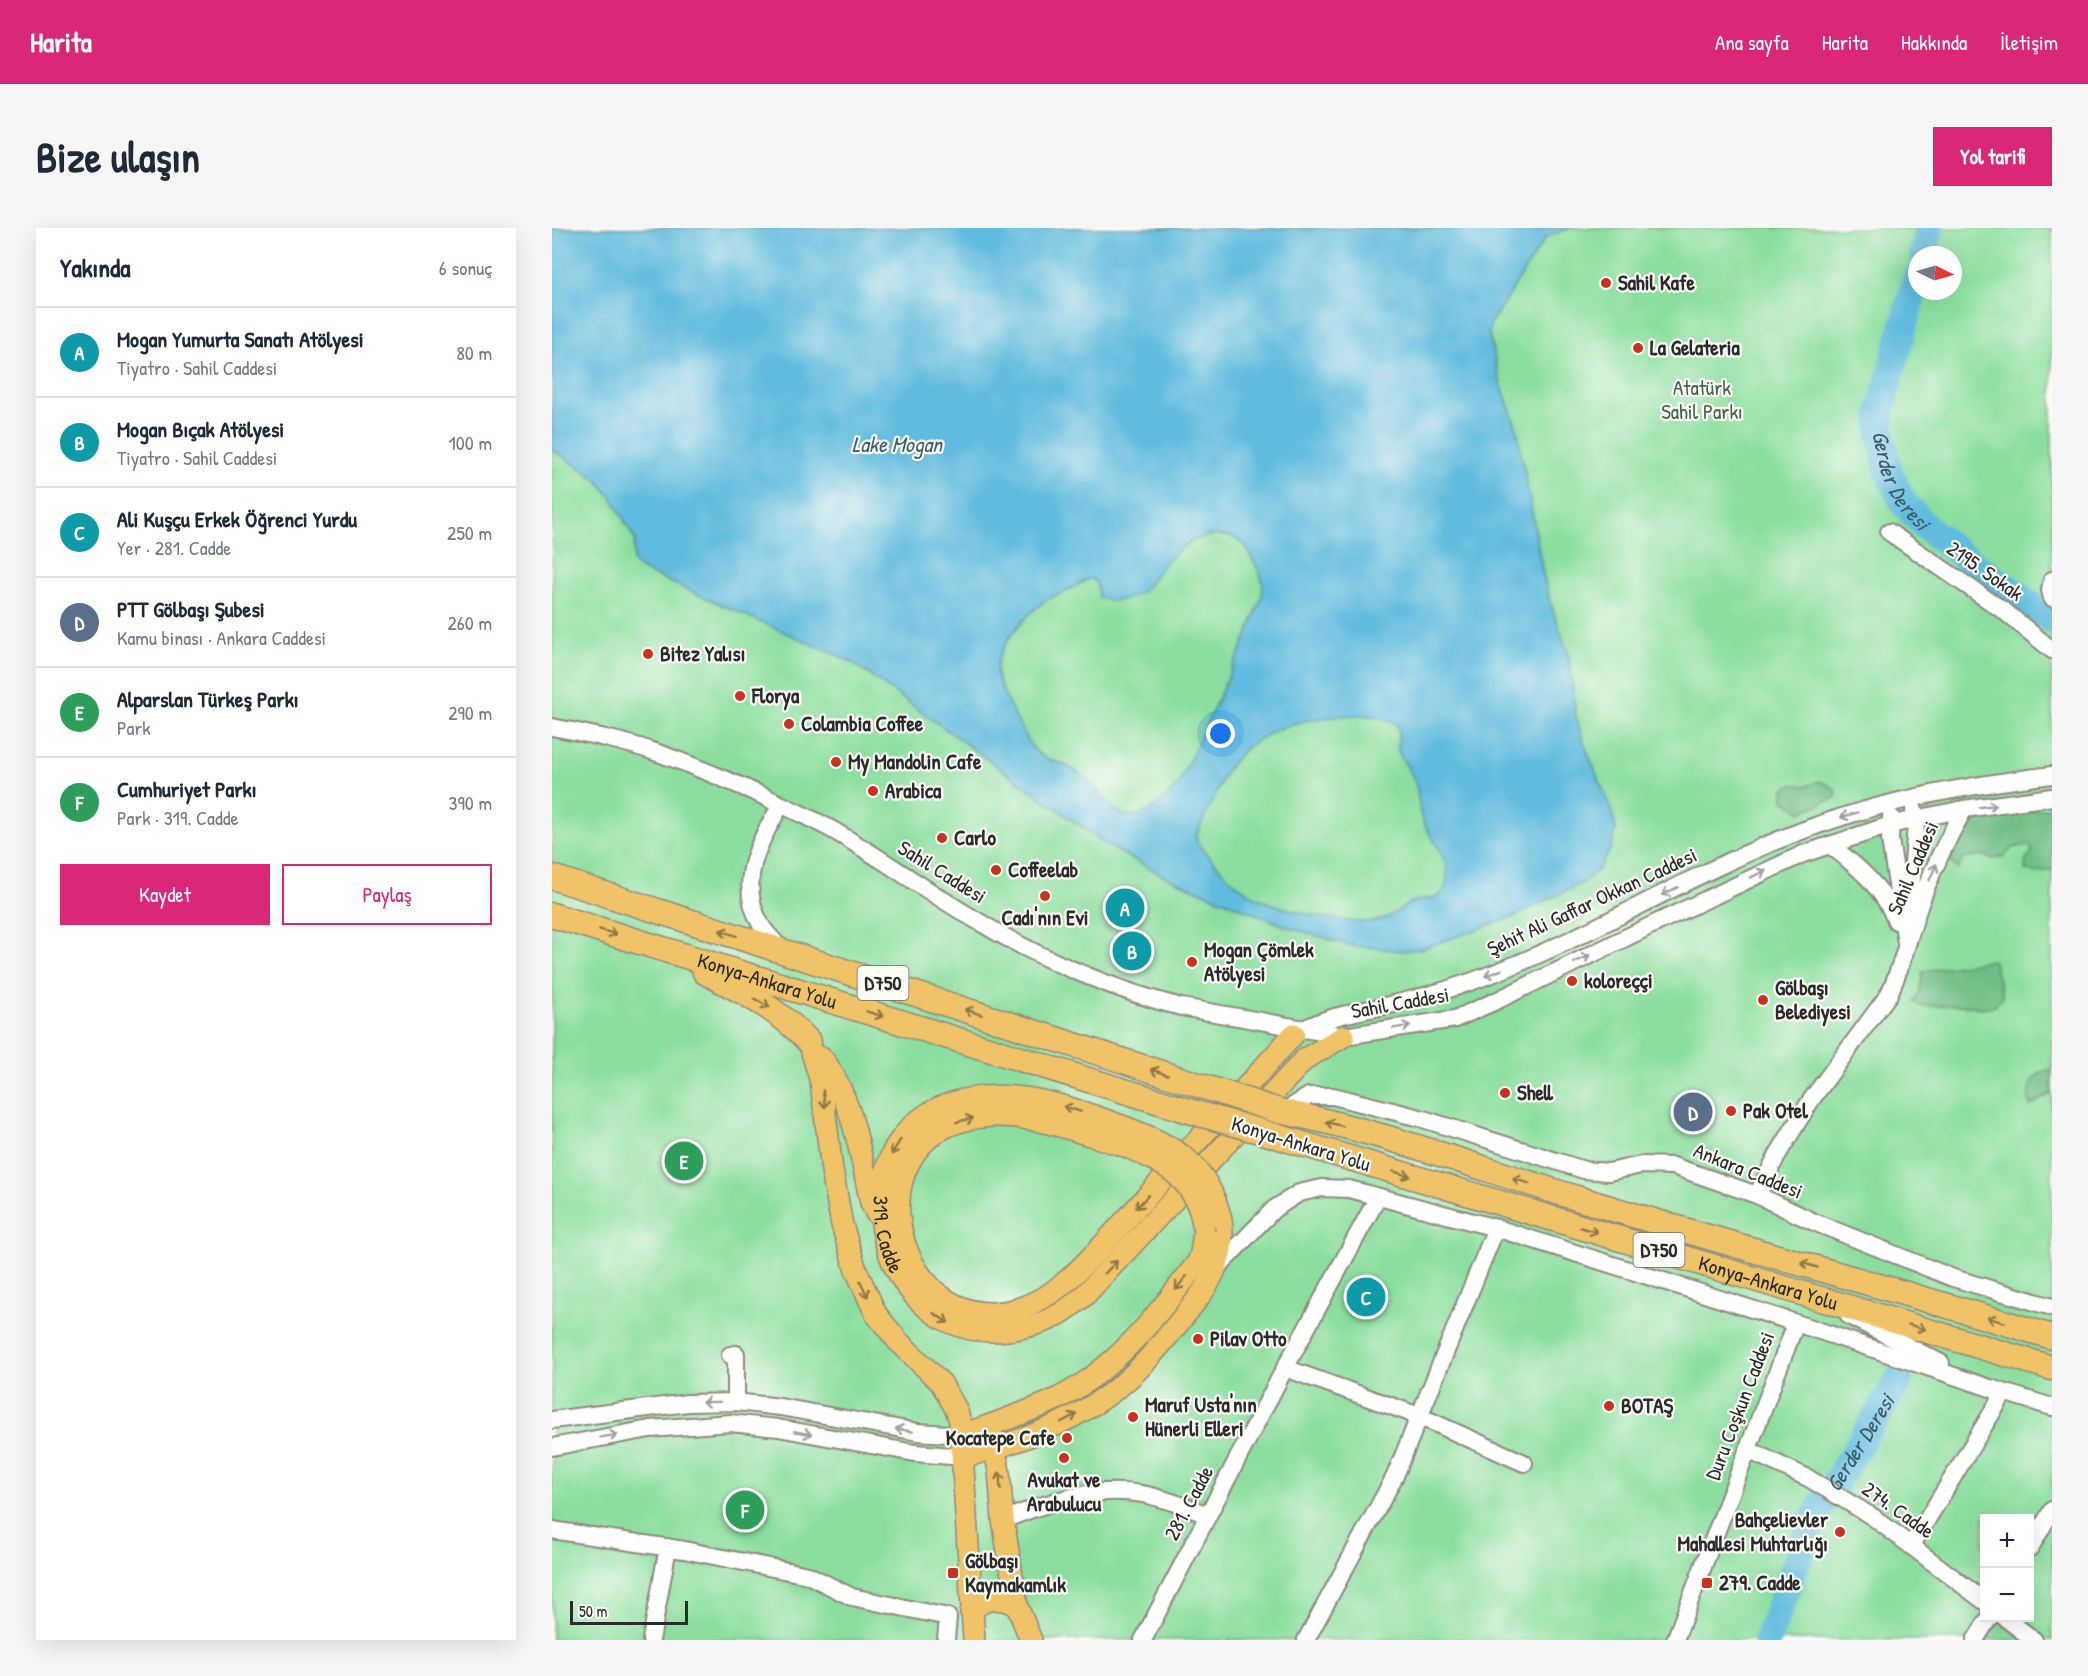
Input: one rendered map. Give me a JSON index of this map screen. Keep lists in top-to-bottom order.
{
  "streets": {
    "highway": ["Konya-Ankara Yolu", "D750"],
    "main road": ["319. Cadde"],
    "street": [
      "2195. Sokak",
      "Sahil Caddesi",
      "Şehit Ali Gaffar Okkan Caddesi",
      "Ankara Caddesi",
      "Duru Coşkun Caddesi",
      "281. Cadde",
      "274. Cadde"
    ]
  },
  "crossings": [
    ["Sahil Caddesi", "Şehit Ali Gaffar Okkan Caddesi"],
    ["Sahil Caddesi", "Ankara Caddesi"],
    ["Sahil Caddesi", "319. Cadde"],
    ["Şehit Ali Gaffar Okkan Caddesi", "319. Cadde"],
    ["D750", "Ankara Caddesi"],
    ["319. Cadde", "281. Cadde"],
    ["Duru Coşkun Caddesi", "274. Cadde"]
  ],
  "one_way": ["Şehit Ali Gaffar Okkan Caddesi"],
  "water": ["Lake Mogan", "Gerder Deresi"],
  "parks": ["Atatürk Sahil Parkı"],
  "places": {
    "other": [
      "Sahil Kafe",
      "La Gelateria",
      "Bitez Yalısı",
      "Florya",
      "Colambia Coffee",
      "My Mandolin Cafe",
      "Arabica",
      "Carlo",
      "Coffeelab",
      "Cadı'nın Evi",
      "Mogan Çömlek Atölyesi",
      "koloreççi",
      "Gölbaşı Belediyesi",
      "Shell",
      "Pak Otel",
      "Pilav Otto",
      "BOTAŞ",
      "Maruf Usta'nın Hünerli Elleri",
      "Kocatepe Cafe",
      "Avukat ve Arabulucu",
      "Bahçelievler Mahallesi Muhtarlığı"
    ],
    "transit": ["Gölbaşı Kaymakamlık", "279. Cadde"]
  },
  "scale_bar": "50 m",
  "north": "right",
  "page": {
    "header": "Harita",
    "nav": [
      "Ana sayfa",
      "Harita",
      "Hakkında",
      "İletişim"
    ],
    "buttons": [
      "Yol tarifi",
      ["Kaydet", "Paylaş"]
    ],
    "title": "Bize ulaşın",
    "heading": ["Yakında", "6 sonuç"],
    "list": [
      {
        "mark": "A",
        "name": "Mogan Yumurta Sanatı Atölyesi",
        "note": "Tiyatro · Sahil Caddesi",
        "value": "80 m"
      },
      {
        "mark": "B",
        "name": "Mogan Bıçak Atölyesi",
        "note": "Tiyatro · Sahil Caddesi",
        "value": "100 m"
      },
      {
        "mark": "C",
        "name": "Ali Kuşçu Erkek Öğrenci Yurdu",
        "note": "Yer · 281. Cadde",
        "value": "250 m"
      },
      {
        "mark": "D",
        "name": "PTT Gölbaşı Şubesi",
        "note": "Kamu binası · Ankara Caddesi",
        "value": "260 m"
      },
      {
        "mark": "E",
        "name": "Alparslan Türkeş Parkı",
        "note": "Park",
        "value": "290 m"
      },
      {
        "mark": "F",
        "name": "Cumhuriyet Parkı",
        "note": "Park · 319. Cadde",
        "value": "390 m"
      }
    ],
    "pins": [
      "A",
      "B",
      "D",
      "E",
      "C",
      "F"
    ],
    "map_buttons": ["+", "−"],
    "scale": "50 m"
  }
}
